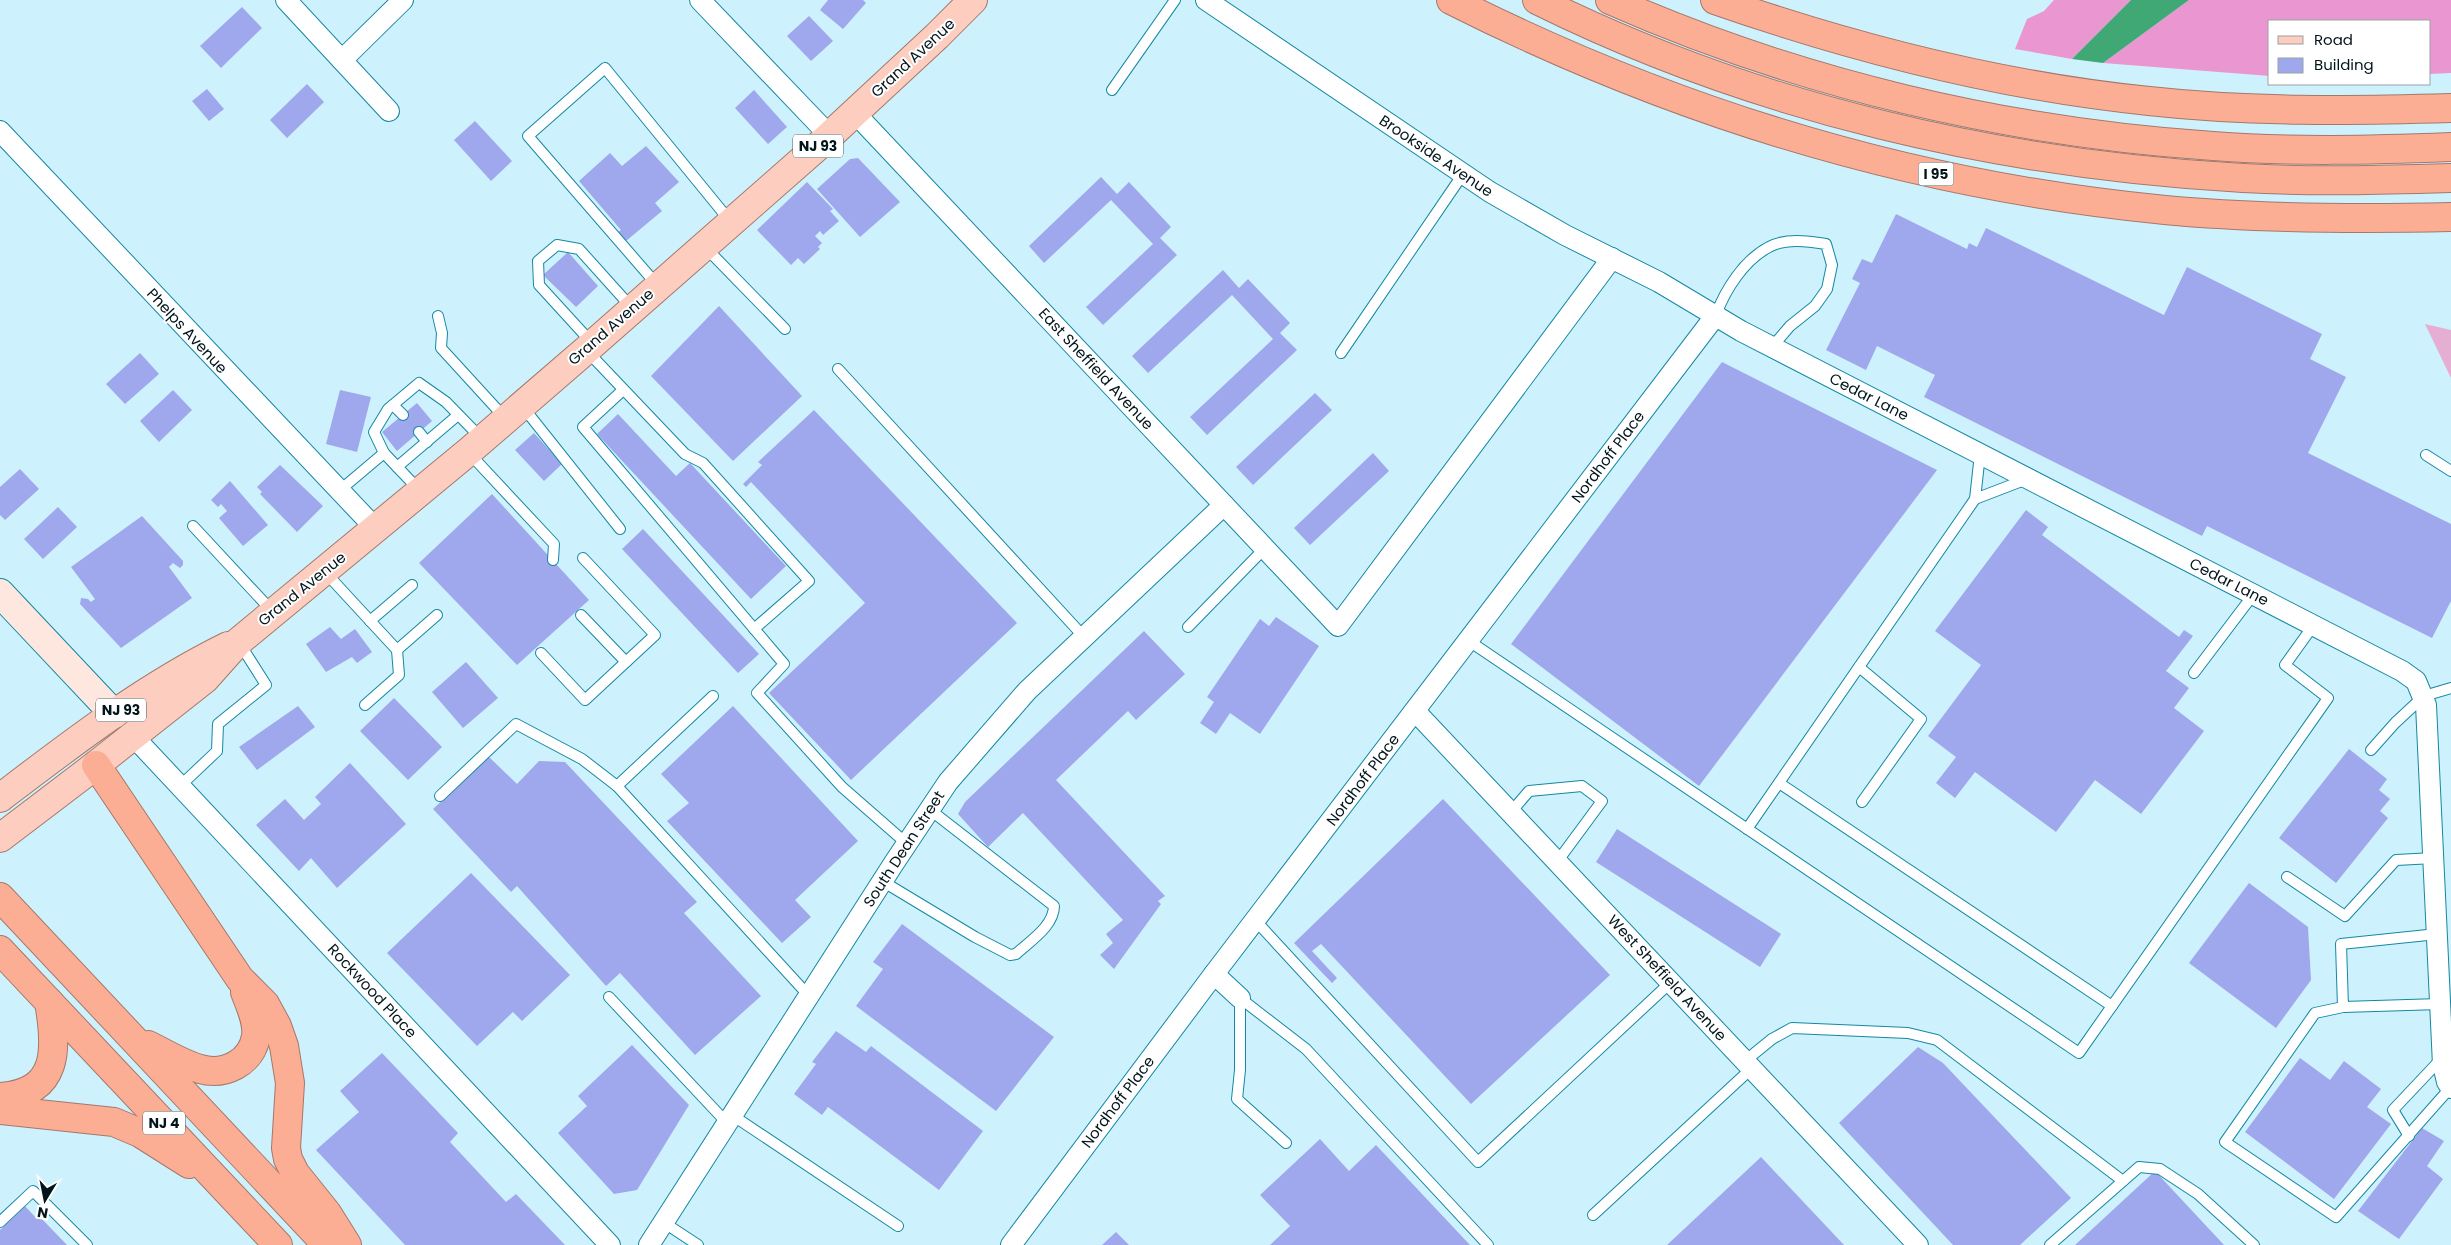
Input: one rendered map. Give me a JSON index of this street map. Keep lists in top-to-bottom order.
{
  "streets": {
    "highway": ["I 95", "NJ 4"],
    "main road": ["Grand Avenue", "NJ 93"],
    "street": [
      "Brookside Avenue",
      "Phelps Avenue",
      "East Sheffield Avenue",
      "Cedar Lane",
      "Nordhoff Place",
      "South Dean Street",
      "West Sheffield Avenue",
      "Rockwood Place"
    ]
  },
  "crossings": [
    ["Grand Avenue", "Phelps Avenue"],
    ["Grand Avenue", "East Sheffield Avenue"],
    ["Grand Avenue", "Rockwood Place"],
    ["Brookside Avenue", "East Sheffield Avenue"],
    ["Brookside Avenue", "Cedar Lane"],
    ["East Sheffield Avenue", "South Dean Street"],
    ["Cedar Lane", "Nordhoff Place"],
    ["Nordhoff Place", "West Sheffield Avenue"]
  ],
  "legend": ["Road", "Building"],
  "north": "bottom"
}
